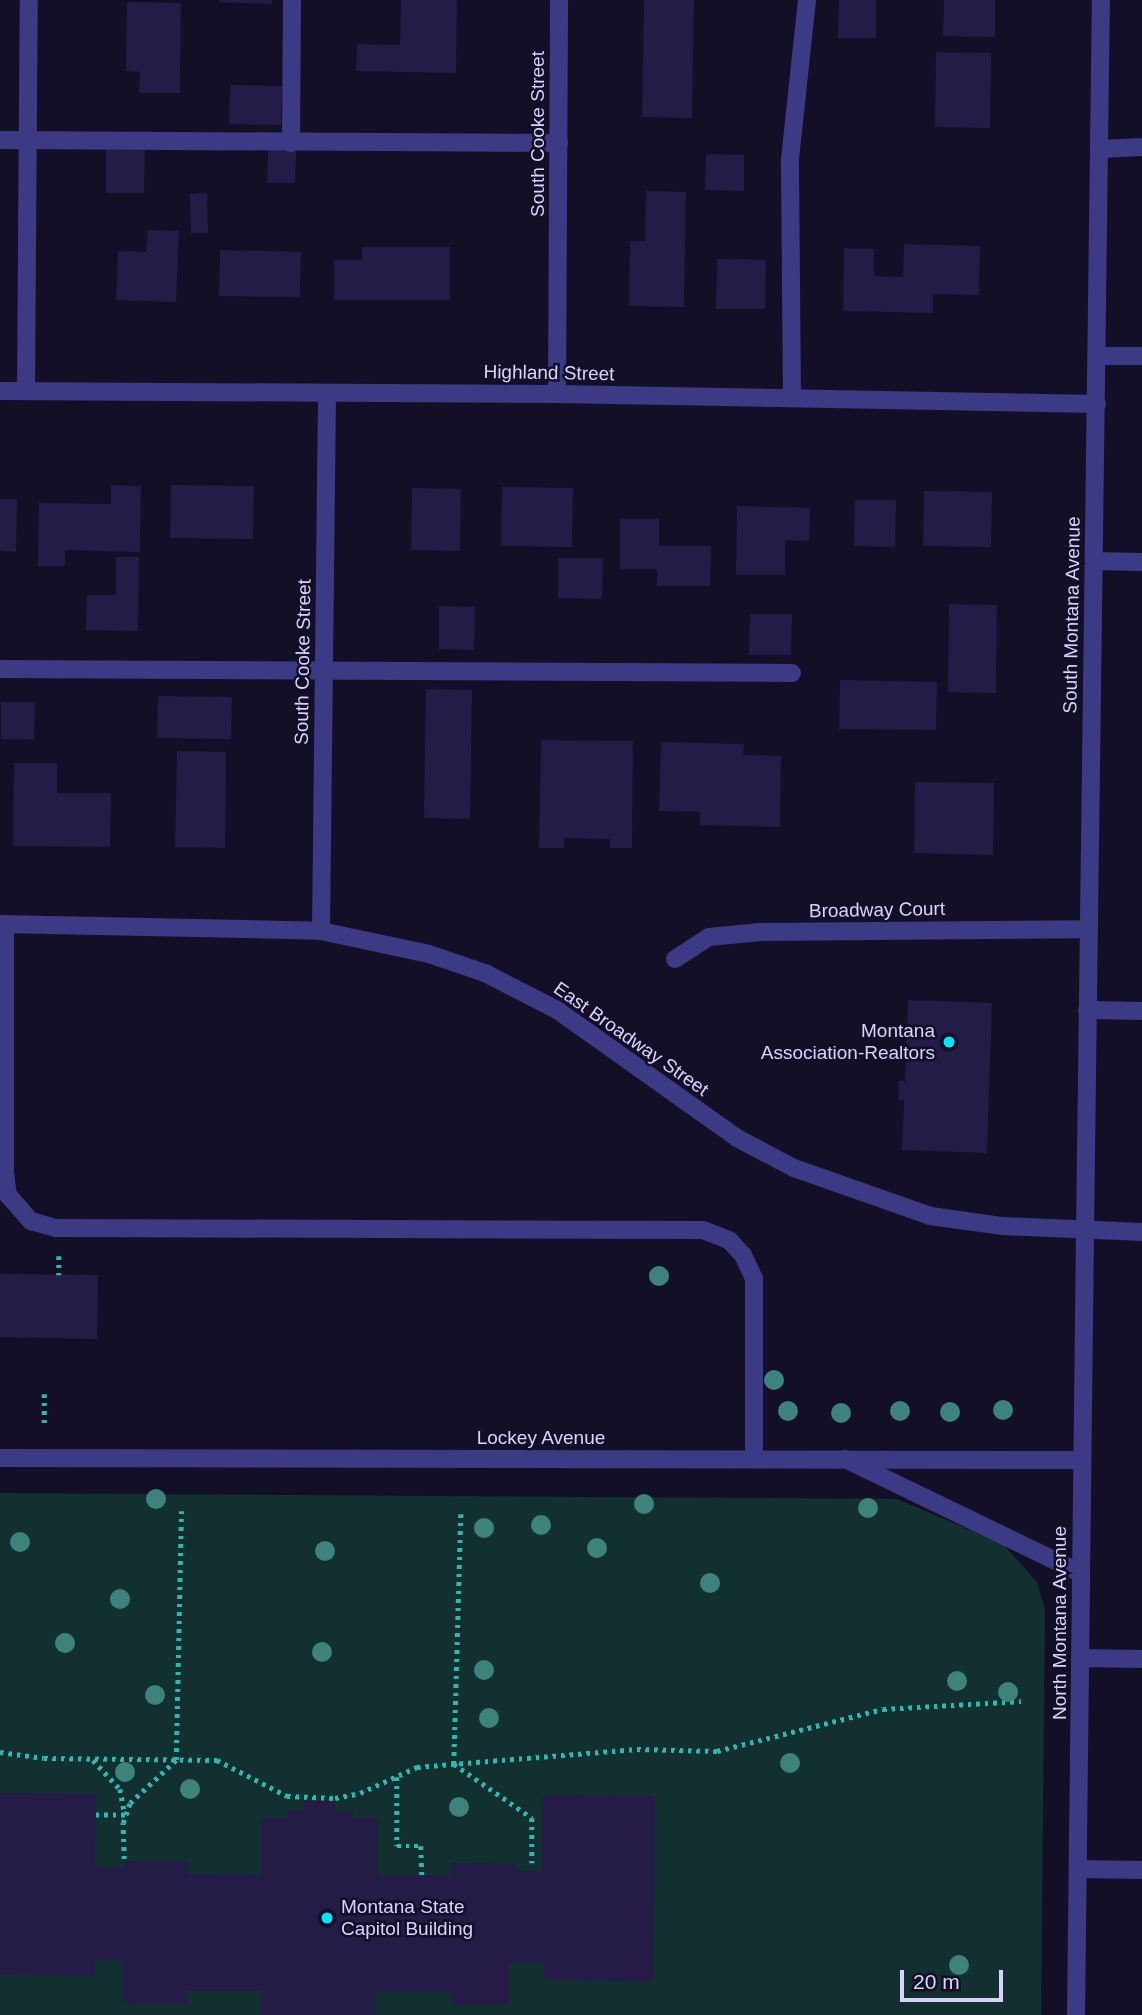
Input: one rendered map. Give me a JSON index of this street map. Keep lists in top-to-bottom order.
{
  "streets": {
    "street": [
      "South Cooke Street",
      "Highland Street",
      "South Montana Avenue",
      "Broadway Court",
      "East Broadway Street",
      "Lockey Avenue",
      "North Montana Avenue"
    ]
  },
  "crossings": [
    ["South Cooke Street", "Highland Street"],
    ["South Cooke Street", "East Broadway Street"],
    ["Highland Street", "South Montana Avenue"],
    ["South Montana Avenue", "Broadway Court"],
    ["South Montana Avenue", "East Broadway Street"],
    ["South Montana Avenue", "North Montana Avenue"],
    ["East Broadway Street", "North Montana Avenue"],
    ["Lockey Avenue", "North Montana Avenue"]
  ],
  "places": ["Montana Association-Realtors", "Montana State Capitol Building"],
  "scale_bar": "20 m"
}
